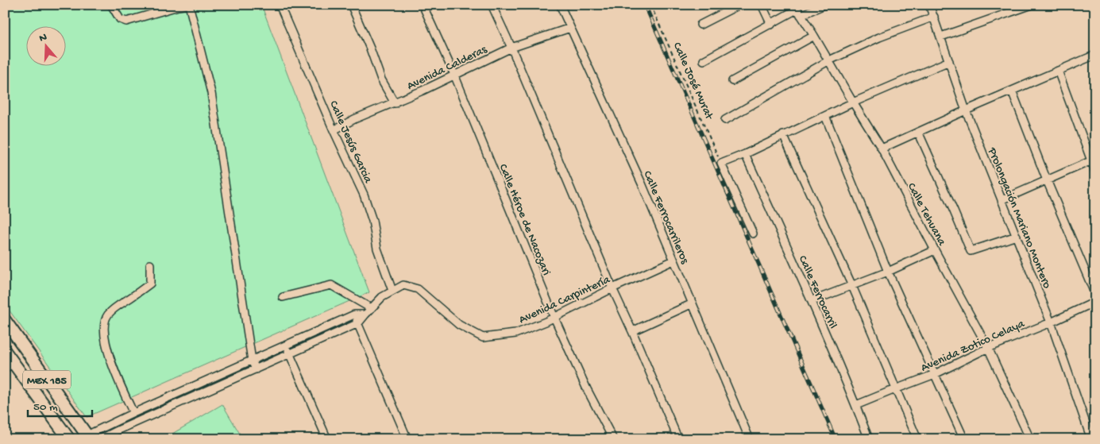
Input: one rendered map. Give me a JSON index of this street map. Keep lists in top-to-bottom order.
{
  "streets": {
    "main road": ["MEX 185"],
    "street": [
      "Avenida Calderas",
      "Calle Jesús Garcia",
      "Calle Tehuana",
      "Calle Ferrocarrileros",
      "Prolongación Mariano Montero",
      "Calle Héroe de Nacozari",
      "Calle Ferrocarril",
      "Avenida Carpintería",
      "Avenida Zotico Celaya"
    ],
    "path": ["Calle José Murat"]
  },
  "crossings": [
    ["Avenida Calderas", "Calle Jesús Garcia"],
    ["Avenida Calderas", "Calle Ferrocarrileros"],
    ["Avenida Calderas", "Calle Héroe de Nacozari"],
    ["Calle Jesús Garcia", "Avenida Carpintería"],
    ["Calle Tehuana", "Avenida Zotico Celaya"],
    ["Calle Ferrocarrileros", "Avenida Carpintería"],
    ["Prolongación Mariano Montero", "Avenida Zotico Celaya"],
    ["Calle Héroe de Nacozari", "Avenida Carpintería"],
    ["Calle Ferrocarril", "Avenida Zotico Celaya"]
  ],
  "scale_bar": "50 m",
  "north": "top"
}
